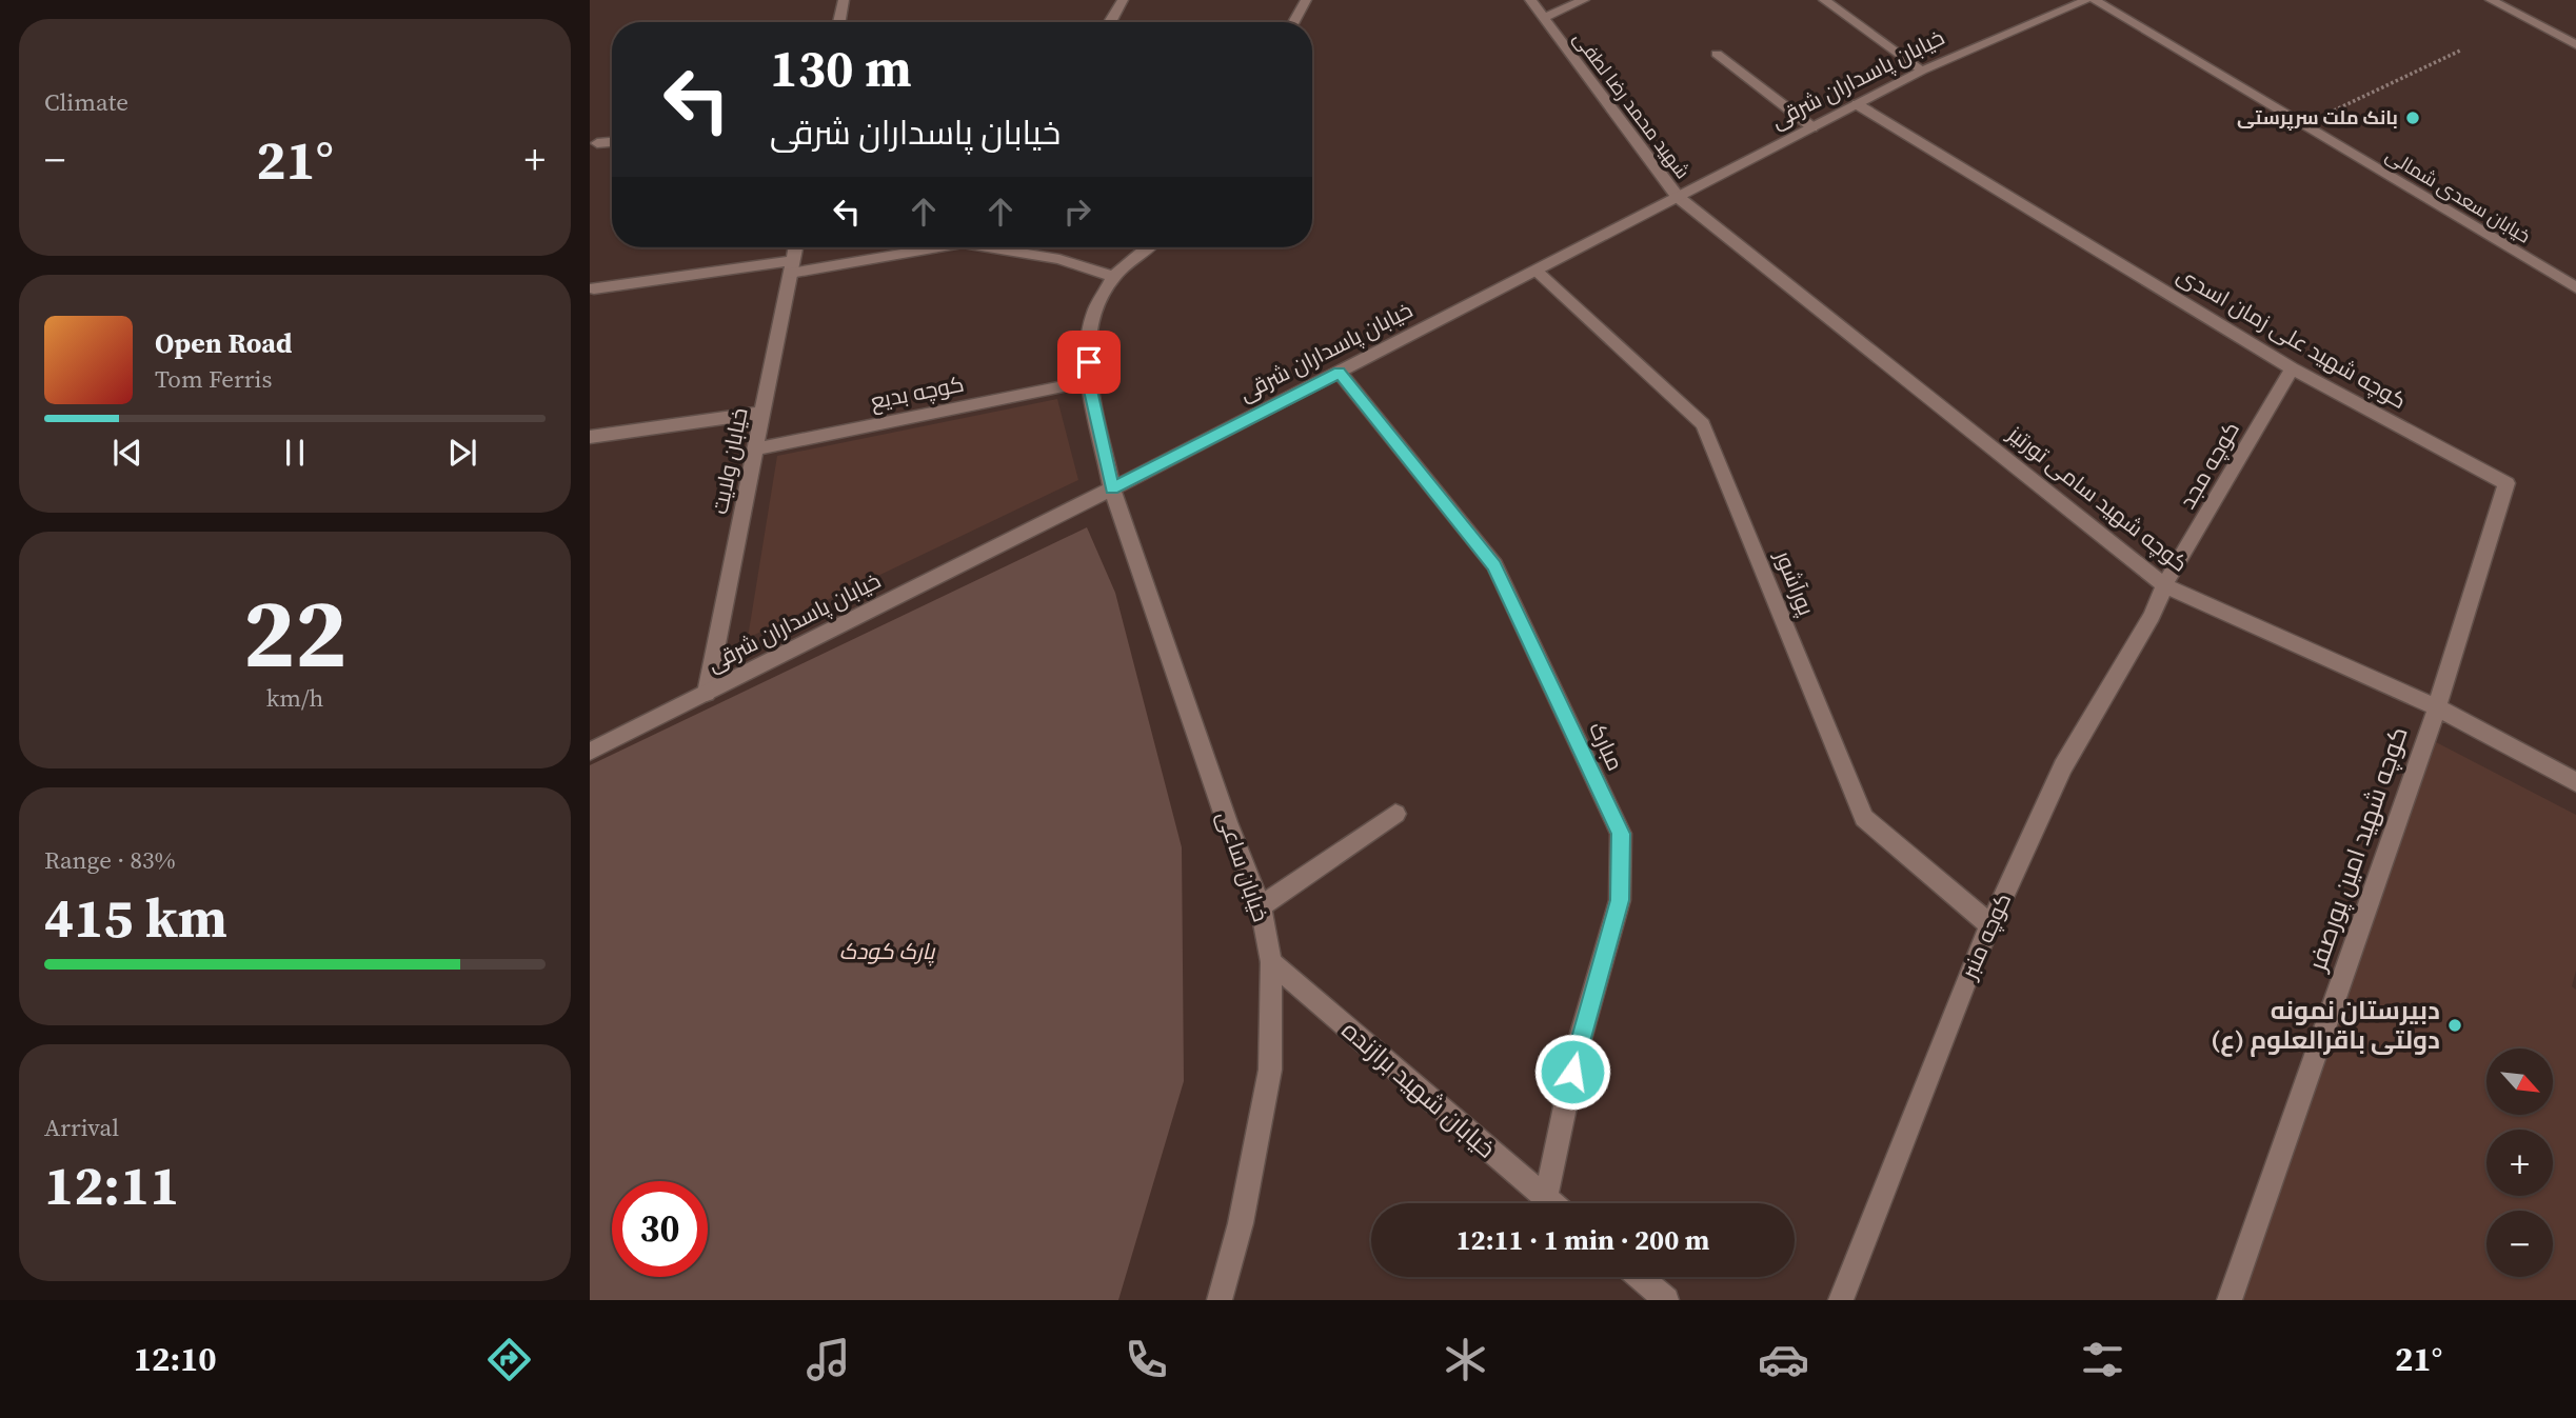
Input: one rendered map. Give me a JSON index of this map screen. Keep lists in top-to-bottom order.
{
  "streets": {
    "street": [
      "خیابان پاسداران شرقی",
      "شهید محمد رضا لطفی",
      "خیابان سعدی شمالی",
      "کوچه شهید علی زمان اسدی",
      "کوچه بدیع",
      "خیابان ولایت",
      "کوچه مجد",
      "کوچه شهید سامی تورتیز",
      "پورآشور",
      "مبارک",
      "کوچه شهید امین پورصفر",
      "خیابان ساعی",
      "کوچه منبر",
      "خیابان شهید برازنده"
    ]
  },
  "crossings": [
    ["خیابان پاسداران شرقی", "شهید محمد رضا لطفی"],
    ["خیابان پاسداران شرقی", "کوچه شهید علی زمان اسدی"],
    ["خیابان پاسداران شرقی", "خیابان ولایت"],
    ["خیابان پاسداران شرقی", "کوچه شهید سامی تورتیز"],
    ["خیابان پاسداران شرقی", "پورآشور"],
    ["خیابان پاسداران شرقی", "مبارک"],
    ["خیابان پاسداران شرقی", "خیابان ساعی"],
    ["شهید محمد رضا لطفی", "کوچه شهید سامی تورتیز"],
    ["کوچه شهید علی زمان اسدی", "کوچه مجد"],
    ["کوچه شهید علی زمان اسدی", "کوچه شهید سامی تورتیز"],
    ["کوچه شهید علی زمان اسدی", "کوچه شهید امین پورصفر"],
    ["کوچه بدیع", "خیابان ولایت"],
    ["کوچه بدیع", "خیابان ساعی"],
    ["کوچه مجد", "کوچه شهید سامی تورتیز"],
    ["کوچه مجد", "کوچه منبر"],
    ["کوچه شهید سامی تورتیز", "کوچه شهید امین پورصفر"],
    ["کوچه شهید سامی تورتیز", "کوچه منبر"],
    ["پورآشور", "کوچه منبر"],
    ["مبارک", "خیابان شهید برازنده"],
    ["خیابان ساعی", "خیابان شهید برازنده"]
  ],
  "parks": ["پارک کودک"],
  "places": ["بانک ملت سرپرستی", "دبیرستان نمونه دولتی باقرالعلوم (ع)"],
  "north": "bottom right",
  "page": {
    "tile": [
      "Climate",
      ["22", "km/h"],
      ["Range · 83%", "415 km"],
      ["Arrival", "12:11"]
    ],
    "turn": ["130 m", "خیابان پاسداران شرقی"],
    "heat": ["−", "21°", "+"],
    "song": ["Open Road", "Tom Ferris"],
    "map_buttons": ["+", "−"],
    "limit": "30",
    "trip": "12:11 · 1 min · 200 m",
    "tabs": ["12:10", "21°"]
  }
}
